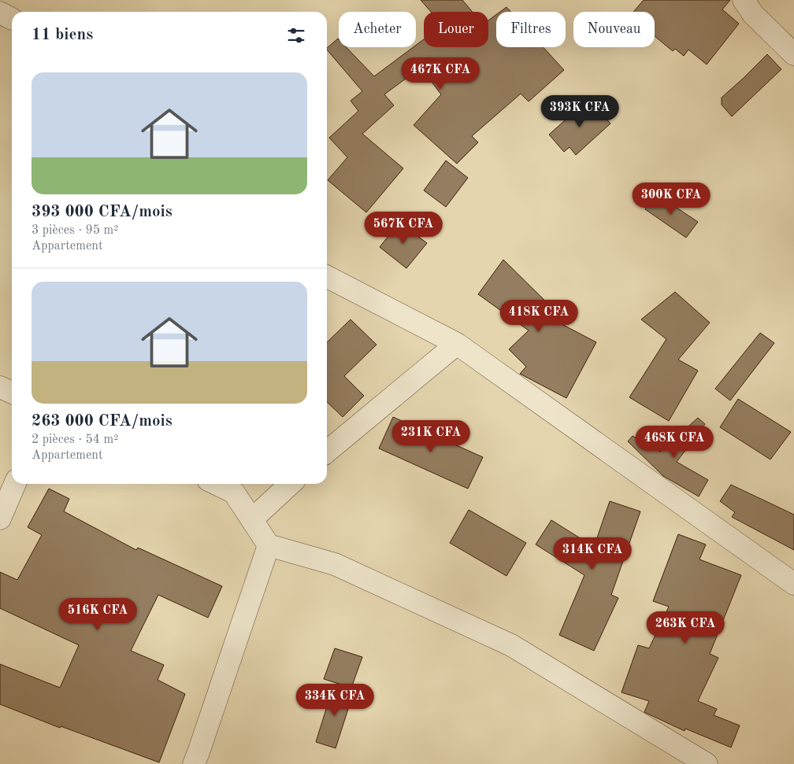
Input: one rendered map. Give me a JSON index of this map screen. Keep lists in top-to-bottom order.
{
  "page": {
    "chip": [
      "Acheter",
      "Louer",
      "Filtres",
      "Nouveau"
    ],
    "heading": "11 biens",
    "price": [
      "467K CFA",
      "393K CFA",
      "300K CFA",
      "567K CFA",
      "418K CFA",
      "231K CFA",
      "468K CFA",
      "314K CFA",
      "516K CFA",
      "263K CFA",
      "334K CFA"
    ],
    "list": [
      {
        "name": "393 000 CFA/mois",
        "note": "3 pièces · 95 m² · Appartement"
      },
      {
        "name": "263 000 CFA/mois",
        "note": "2 pièces · 54 m² · Appartement"
      }
    ]
  }
}
